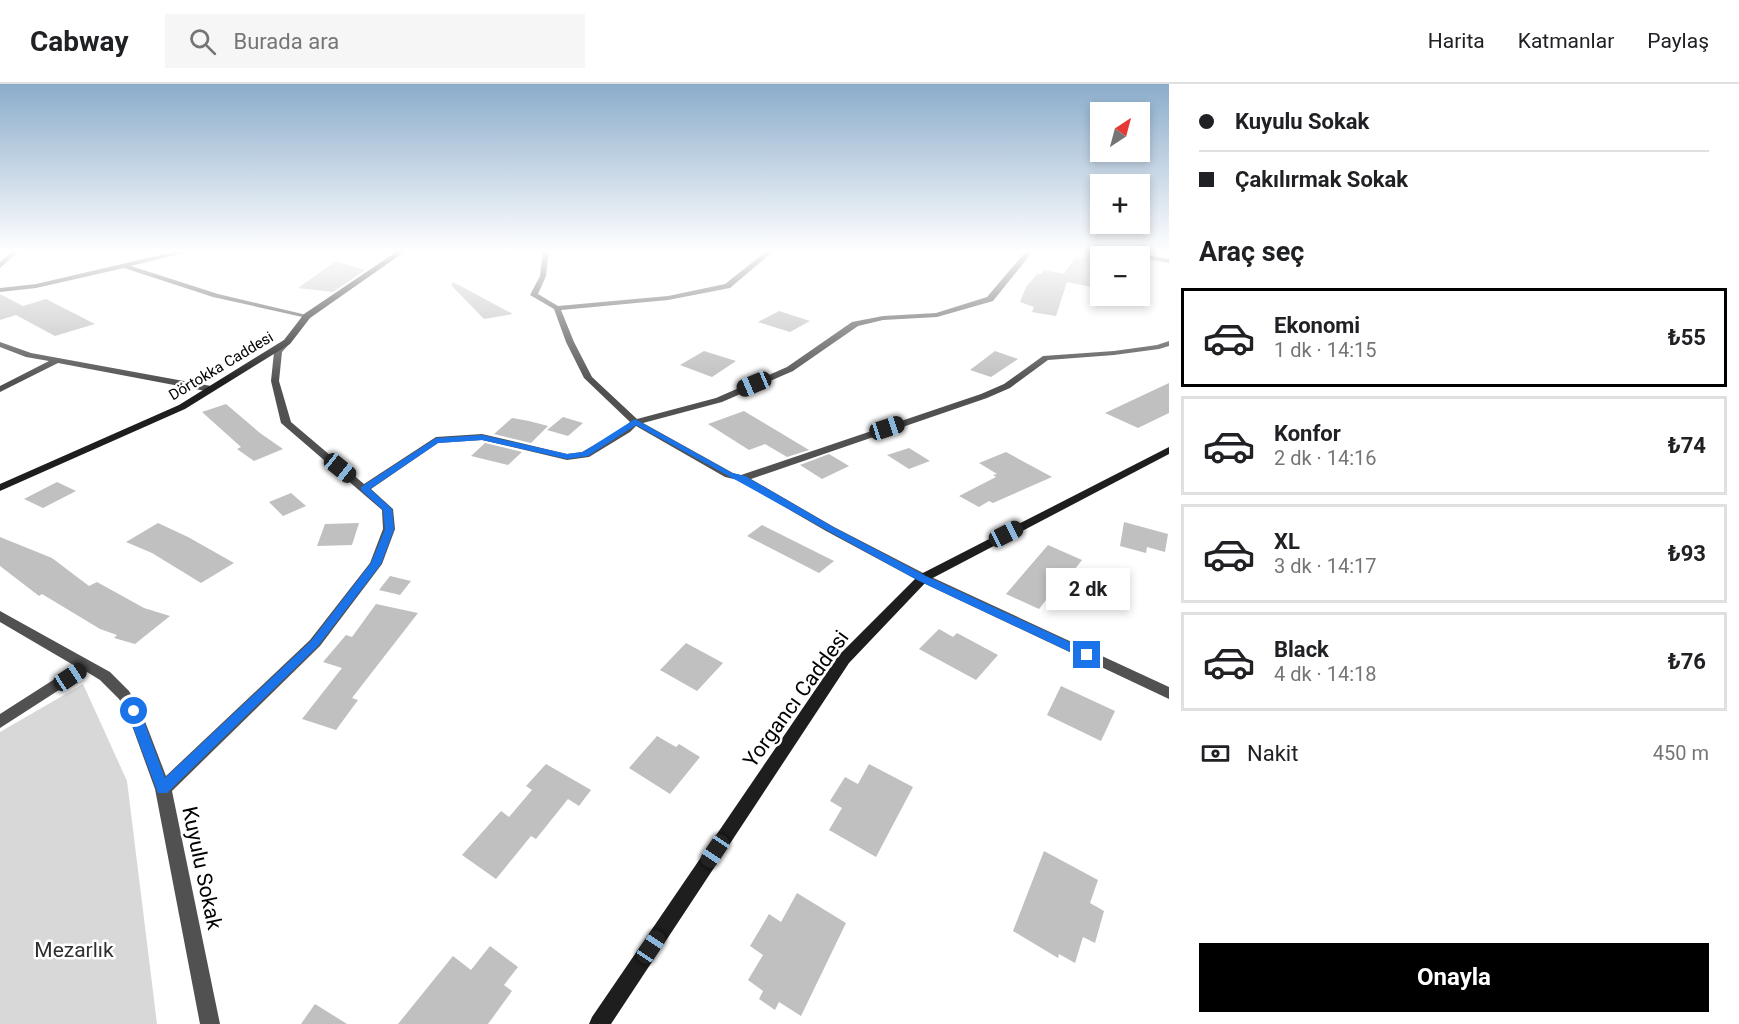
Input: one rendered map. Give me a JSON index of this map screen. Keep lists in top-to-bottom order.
{
  "streets": {
    "street": ["Dörtokka Caddesi", "Yorgancı Caddesi", "Kuyulu Sokak"]
  },
  "parks": ["Mezarlık"],
  "north": "top right",
  "page": {
    "header": "Cabway",
    "search": "Burada ara",
    "nav": ["Harita", "Katmanlar", "Paylaş"],
    "banner": ["Kuyulu Sokak", "Çakılırmak Sokak"],
    "map_buttons": ["+", "−"],
    "heading": "Araç seç",
    "list": [
      {
        "name": "Ekonomi",
        "note": "1 dk · 14:15",
        "value": "₺55"
      },
      {
        "name": "Konfor",
        "note": "2 dk · 14:16",
        "value": "₺74"
      },
      {
        "name": "XL",
        "note": "3 dk · 14:17",
        "value": "₺93"
      },
      {
        "name": "Black",
        "note": "4 dk · 14:18",
        "value": "₺76"
      }
    ],
    "bubble": "2 dk",
    "pay": ["Nakit", "450 m"],
    "buttons": "Onayla"
  }
}
